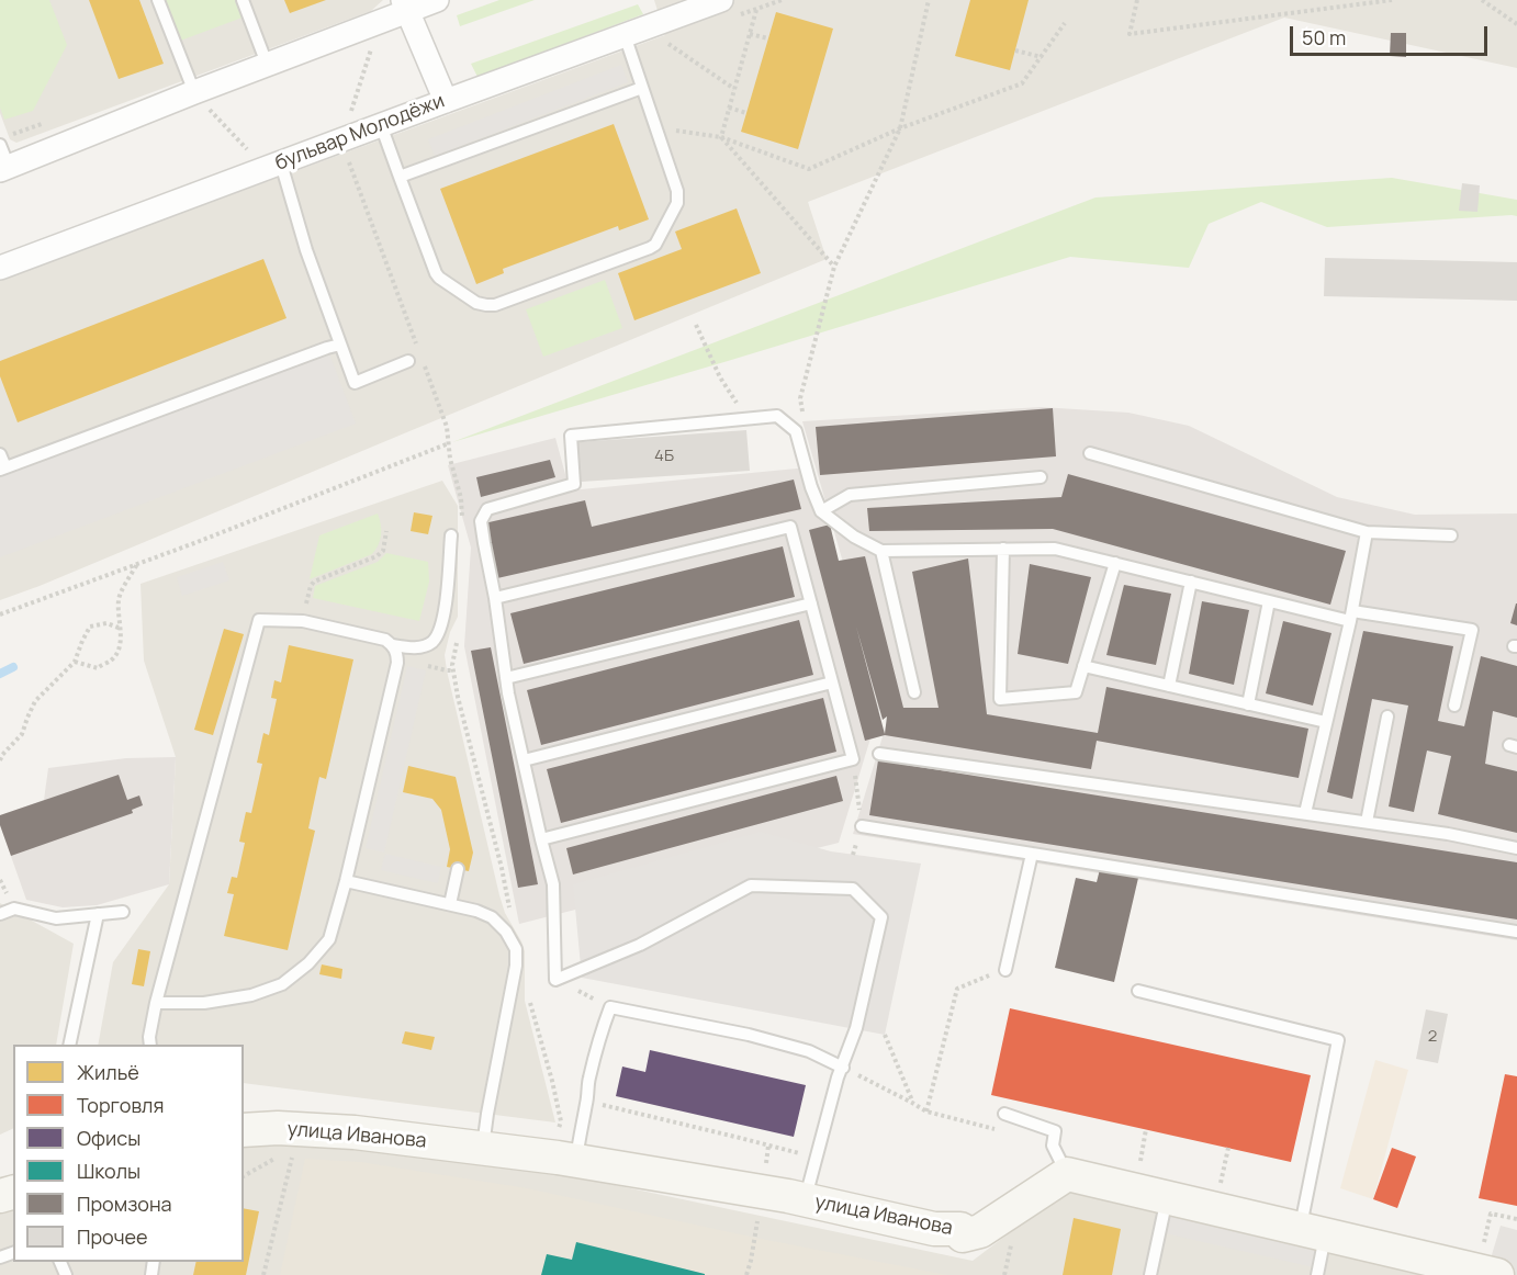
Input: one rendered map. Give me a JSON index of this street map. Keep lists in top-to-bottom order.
{
  "streets": {
    "street": ["бульвар Молодёжи", "улица Иванова"]
  },
  "house_numbers": ["4Б", "2"],
  "legend": [
    "Жильё",
    "Торговля",
    "Офисы",
    "Школы",
    "Промзона",
    "Прочее"
  ],
  "scale_bar": "50 m"
}
